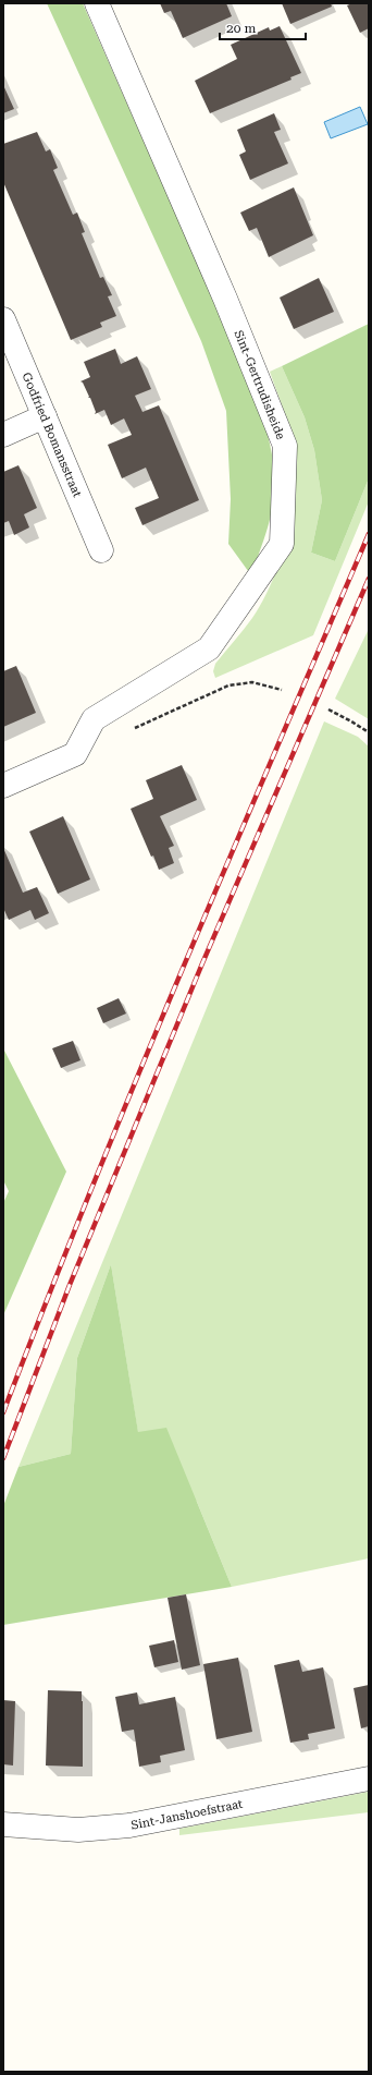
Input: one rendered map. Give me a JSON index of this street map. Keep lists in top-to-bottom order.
{
  "streets": {
    "street": ["Sint-Gertrudisheide", "Godfried Bomansstraat", "Sint-Janshoefstraat"]
  },
  "scale_bar": "20 m"
}
